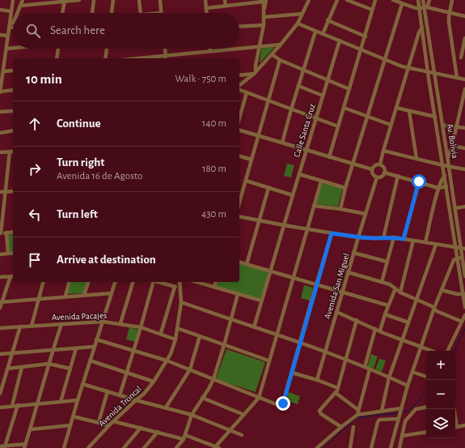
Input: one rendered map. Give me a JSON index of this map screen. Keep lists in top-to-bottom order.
{
  "streets": {
    "street": [
      "Calle Santa Cruz",
      "Av. Bolivia",
      "Avenida San Miguel",
      "Avenida Pacajes",
      "Avenida Troncal"
    ]
  },
  "crossings": [
    ["Avenida Pacajes", "Avenida Troncal"]
  ],
  "page": {
    "search": "Search here",
    "heading": ["10 min", "Walk · 750 m"],
    "list": [
      ["Continue", "140 m"],
      ["Turn right", "Avenida 16 de Agosto", "180 m"],
      ["Turn left", "430 m"],
      "Arrive at destination"
    ],
    "map_buttons": ["+", "−"]
  }
}
